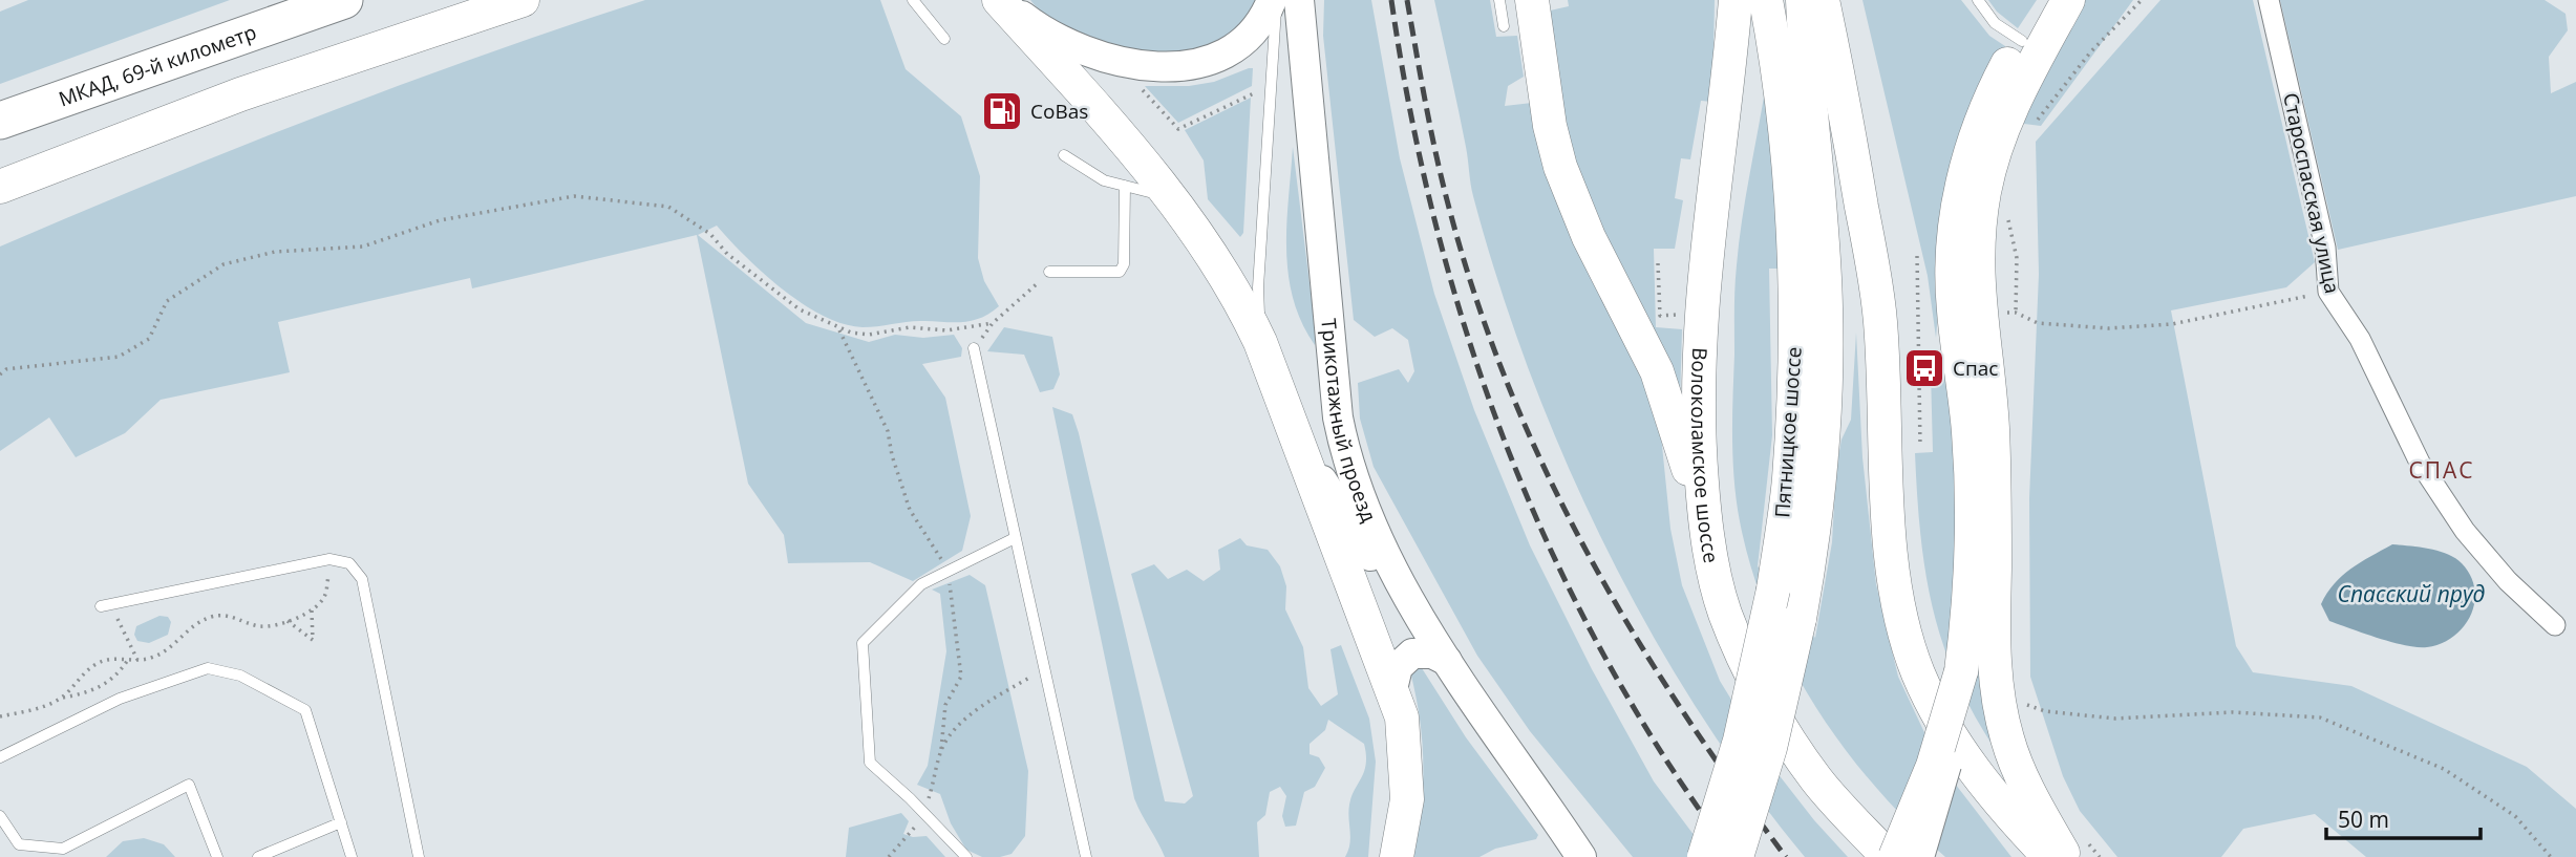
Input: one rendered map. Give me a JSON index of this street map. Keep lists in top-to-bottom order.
{
  "streets": {
    "highway": ["МКАД, 69-й километр"],
    "main road": ["Трикотажный проезд", "Пятницкое шоссе", "Волоколамское шоссе"],
    "street": ["Староспасская улица"]
  },
  "districts": ["СПАС"],
  "water": ["Спасский пруд"],
  "places": {
    "fuel station": ["CoBas"],
    "bus stop": ["Спас"]
  },
  "scale_bar": "50 m"
}
